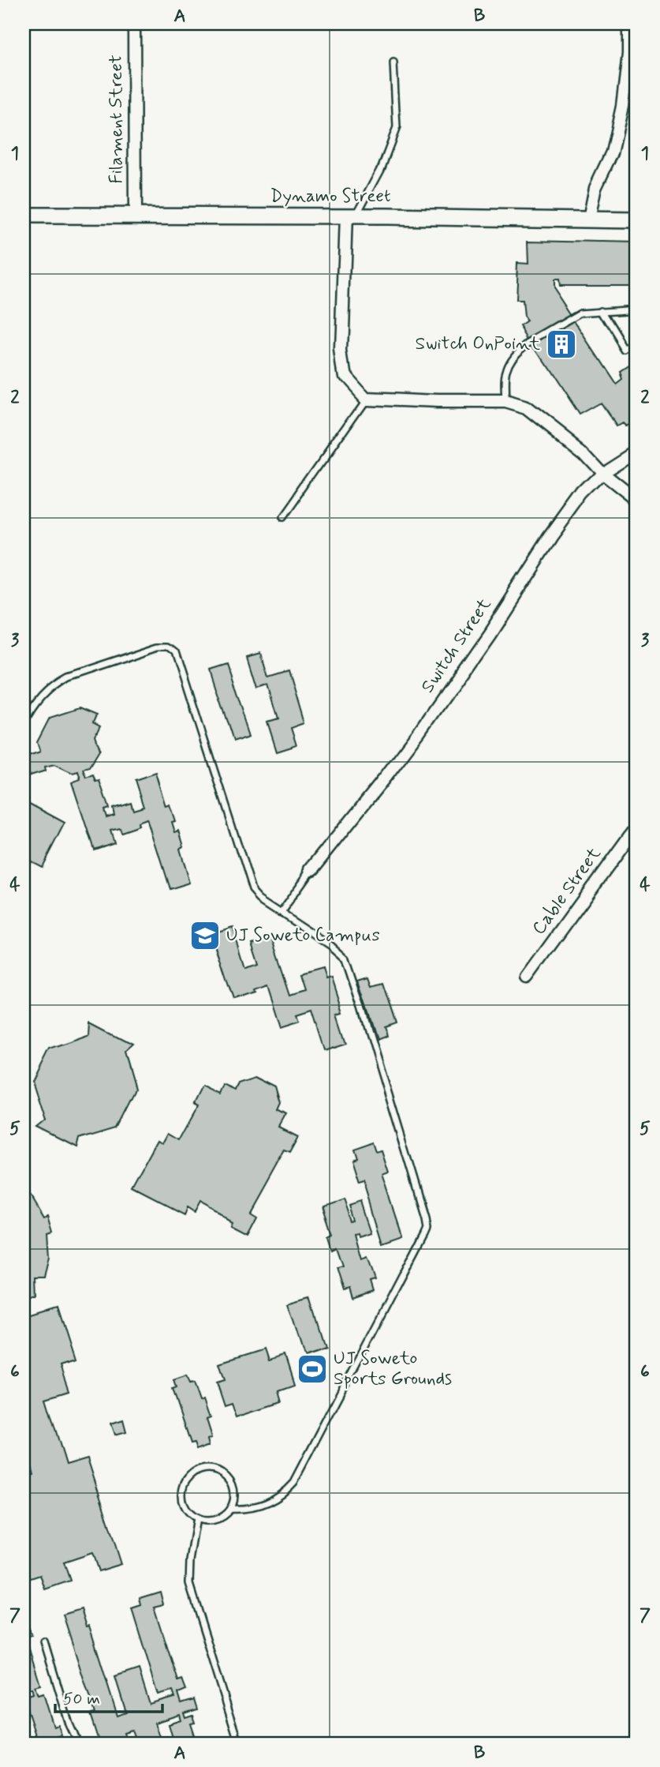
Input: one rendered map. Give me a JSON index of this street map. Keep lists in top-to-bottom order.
{
  "streets": {
    "street": [
      "Filament Street",
      "Dynamo Street",
      "Switch Street",
      "Cable Street"
    ]
  },
  "crossings": [
    ["Filament Street", "Dynamo Street"]
  ],
  "places": {
    "building": ["Switch OnPoint"],
    "school or university": ["UJ Soweto Campus"],
    "sports": ["UJ Soweto Sports Grounds"]
  },
  "scale_bar": "50 m",
  "grid": {
    "columns": ["A", "B"],
    "rows": [
      "1",
      "2",
      "3",
      "4",
      "5",
      "6",
      "7"
    ]
  }
}
